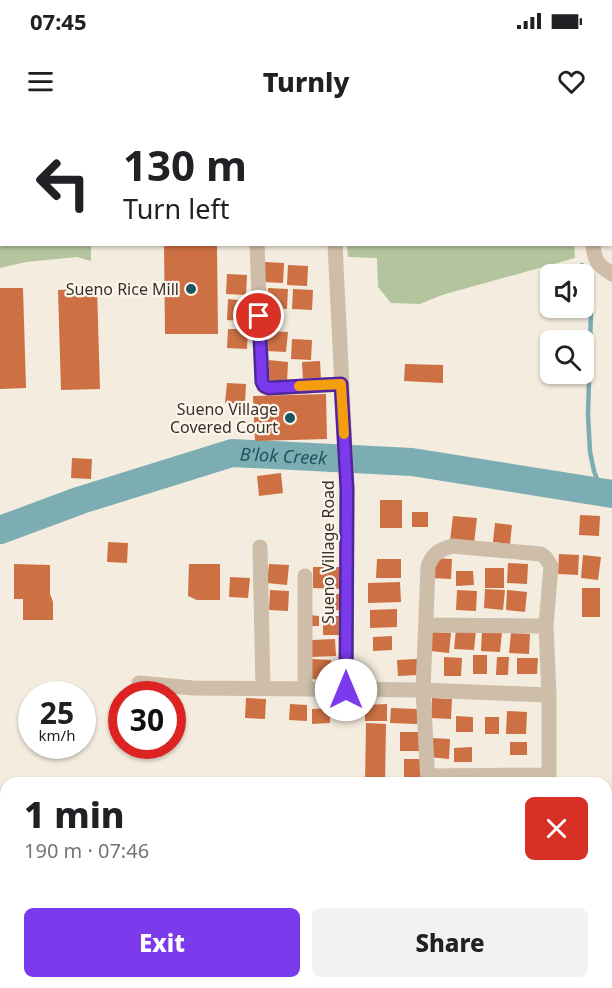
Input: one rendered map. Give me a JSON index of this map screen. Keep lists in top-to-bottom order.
{
  "streets": {
    "street": ["Sueno Village Road"]
  },
  "water": ["B'lok Creek"],
  "places": ["Sueno Rice Mill", "Sueno Village Covered Court"],
  "page": {
    "status": "07:45",
    "header": "Turnly",
    "turn": ["130 m", "Turn left"],
    "speed": "25 km/h",
    "limit": "30",
    "heading": ["1 min", "190 m · 07:46"],
    "buttons": ["Exit", "Share"]
  }
}
